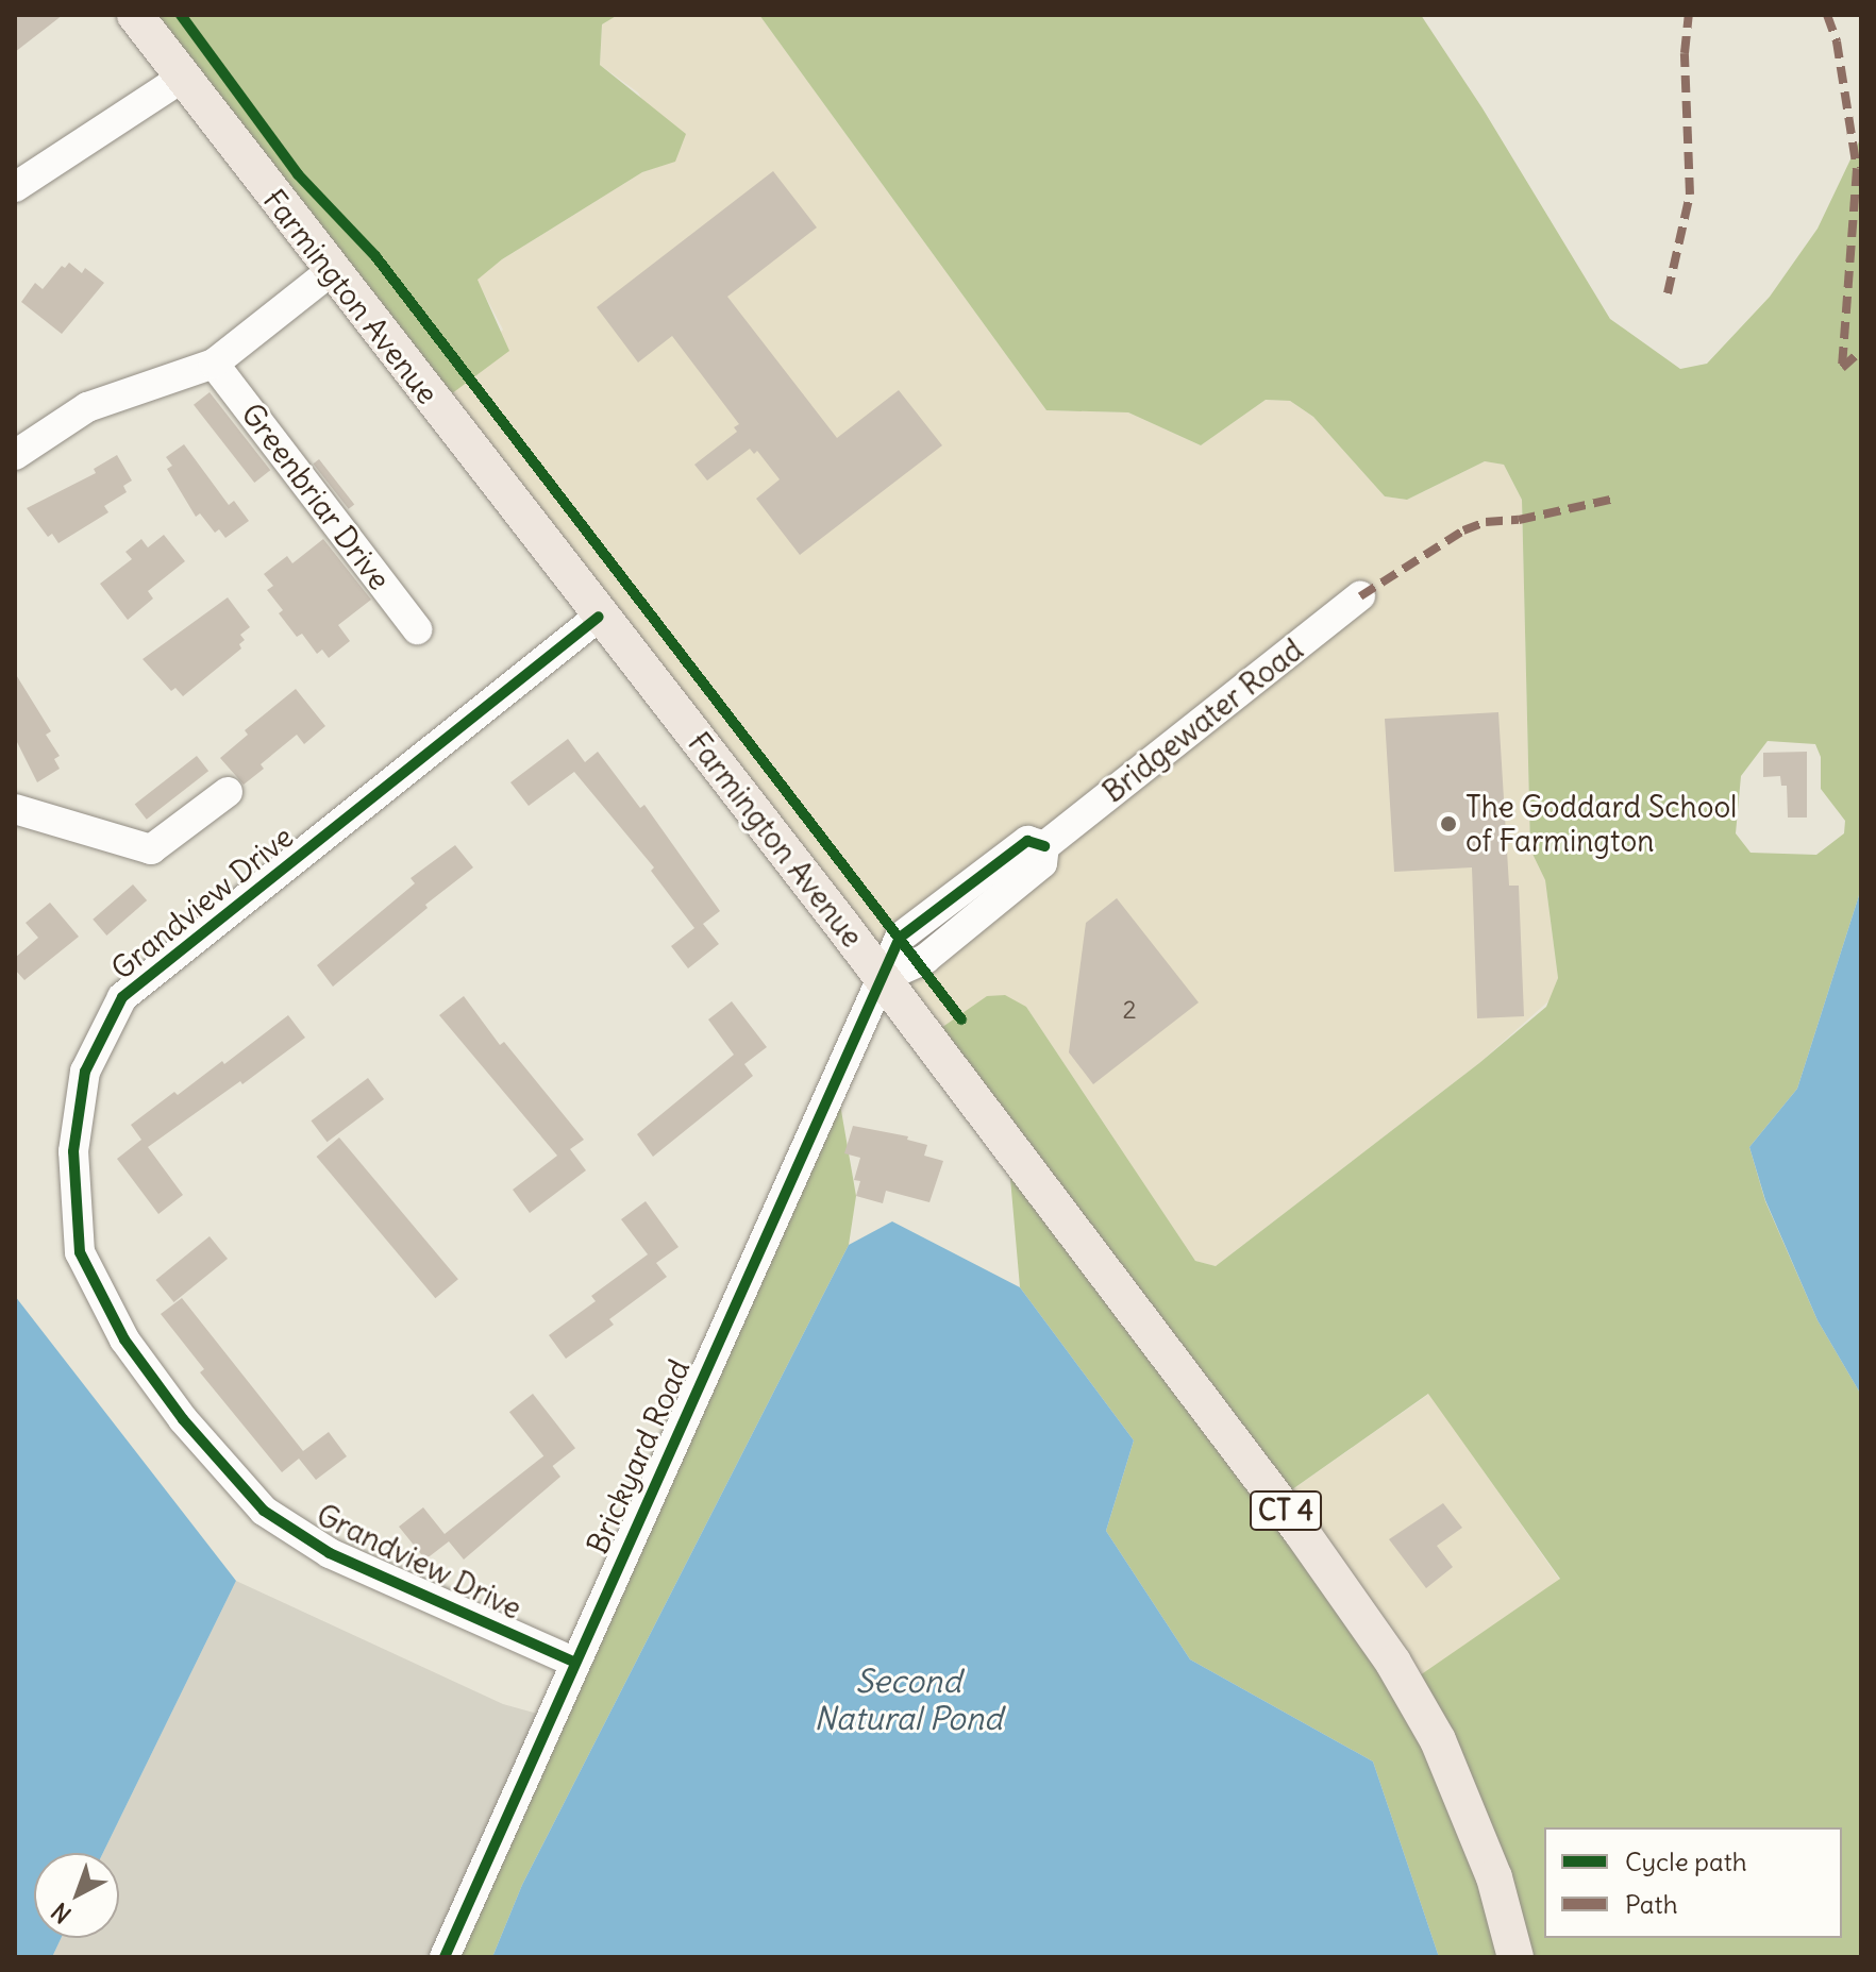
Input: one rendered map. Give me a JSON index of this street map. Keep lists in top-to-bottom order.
{
  "streets": {
    "main road": ["Farmington Avenue", "CT 4"],
    "street": [
      "Greenbriar Drive",
      "Bridgewater Road",
      "Grandview Drive",
      "Brickyard Road"
    ]
  },
  "crossings": [
    ["Farmington Avenue", "Bridgewater Road"],
    ["Farmington Avenue", "Grandview Drive"],
    ["Farmington Avenue", "Brickyard Road"],
    ["Bridgewater Road", "Brickyard Road"],
    ["Grandview Drive", "Brickyard Road"]
  ],
  "water": ["Second Natural Pond"],
  "places": ["The Goddard School of Farmington"],
  "house_numbers": ["2"],
  "legend": ["Cycle path", "Path"],
  "north": "bottom left"
}
